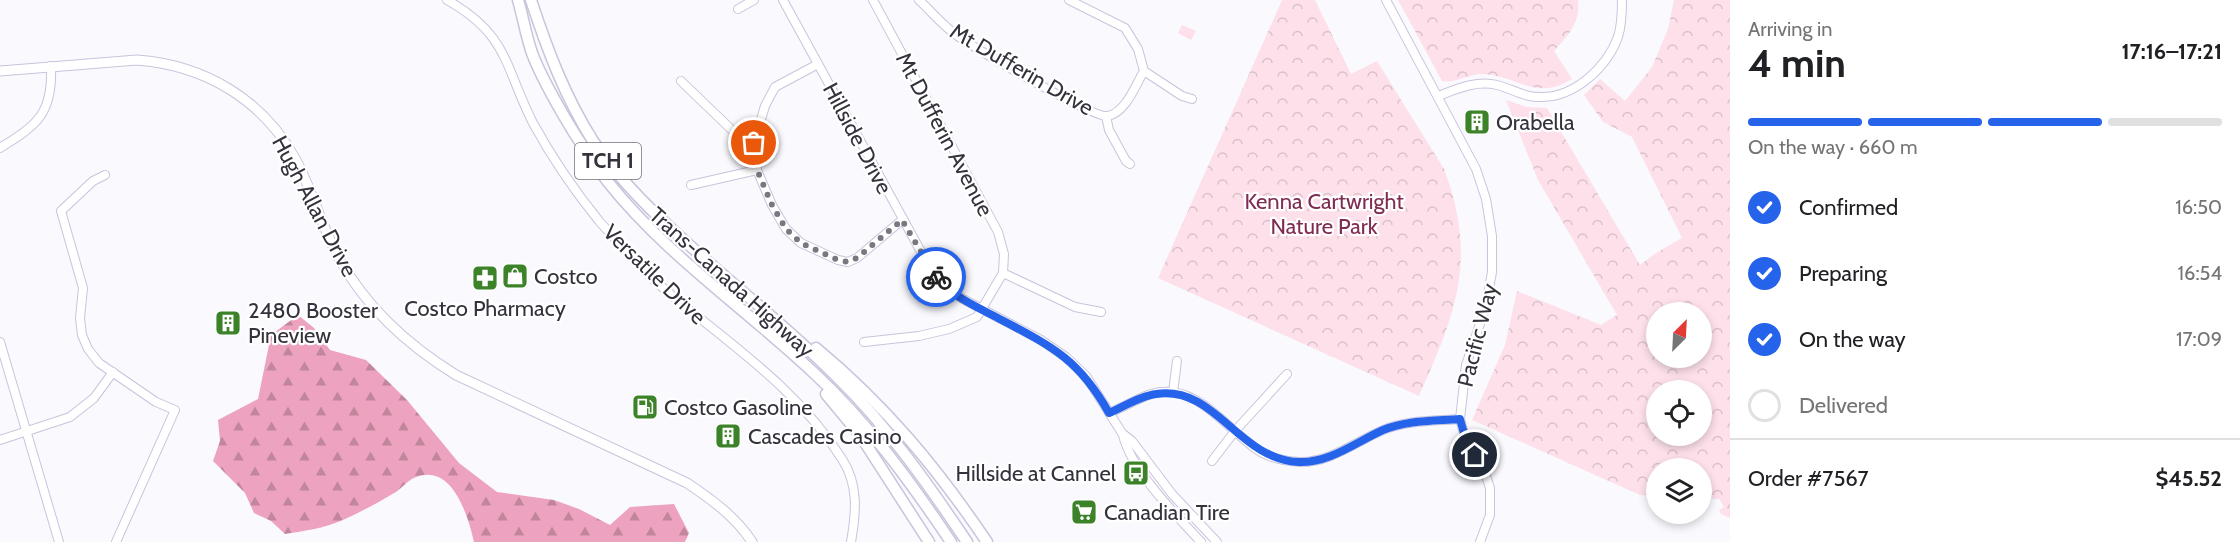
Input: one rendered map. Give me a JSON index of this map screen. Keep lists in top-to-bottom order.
{
  "streets": {
    "highway": ["TCH 1", "Trans-Canada Highway"],
    "main road": ["Hugh Allan Drive"],
    "street": [
      "Mt Dufferin Drive",
      "Mt Dufferin Avenue",
      "Hillside Drive",
      "Versatile Drive",
      "Pacific Way"
    ]
  },
  "parks": ["Kenna Cartwright Nature Park"],
  "places": {
    "building": ["Orabella", "2480 Booster Pineview", "Cascades Casino"],
    "shop": ["Costco"],
    "pharmacy": ["Costco Pharmacy"],
    "fuel station": ["Costco Gasoline"],
    "bus stop": ["Hillside at Cannel"],
    "supermarket": ["Canadian Tire"]
  },
  "north": "top right",
  "page": {
    "heading": ["4 min", "Arriving in", "17:16–17:21"],
    "panel": ["Order #7567", "$45.52"],
    "bar": "On the way · 660 m",
    "list": [
      ["Confirmed", "16:50"],
      ["Preparing", "16:54"],
      ["On the way", "17:09"],
      "Delivered"
    ]
  }
}
